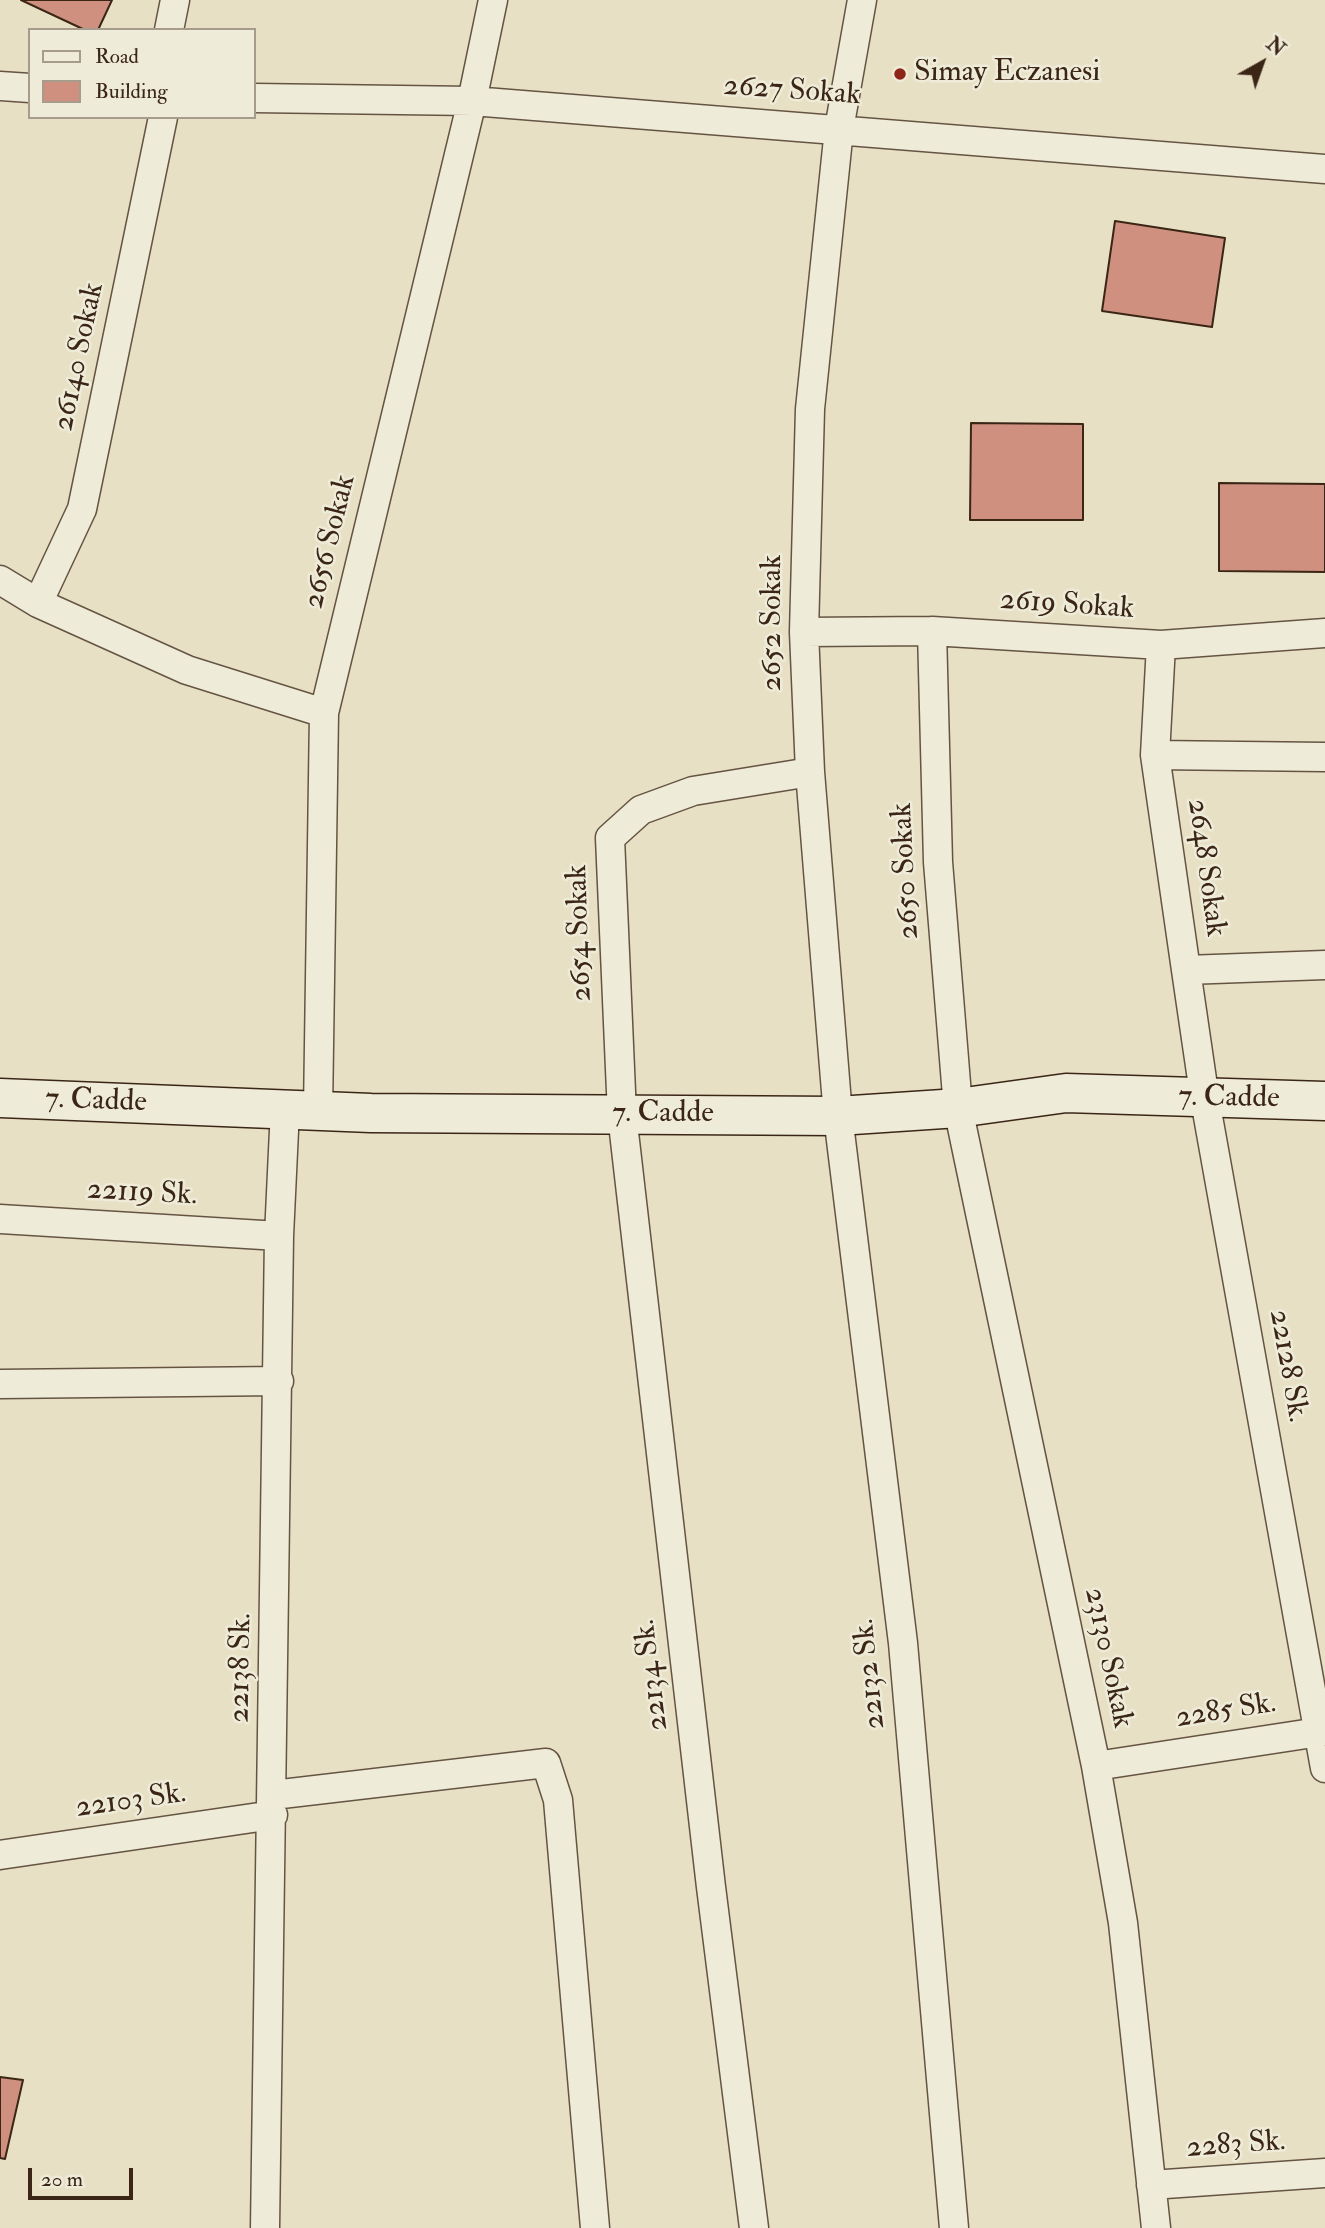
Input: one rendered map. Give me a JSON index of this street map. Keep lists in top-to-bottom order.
{
  "streets": {
    "street": [
      "2627 Sokak",
      "26140 Sokak",
      "2656 Sokak",
      "2619 Sokak",
      "2652 Sokak",
      "2648 Sokak",
      "2650 Sokak",
      "2654 Sokak",
      "7. Cadde",
      "22119 Sk.",
      "22128 Sk.",
      "23130 Sokak",
      "22138 Sk.",
      "22132 Sk.",
      "22134 Sk.",
      "2285 Sk.",
      "22103 Sk.",
      "2283 Sk."
    ]
  },
  "crossings": [
    ["2627 Sokak", "2656 Sokak"],
    ["2627 Sokak", "2652 Sokak"],
    ["2656 Sokak", "7. Cadde"],
    ["2656 Sokak", "22138 Sk."],
    ["2619 Sokak", "2652 Sokak"],
    ["2619 Sokak", "2648 Sokak"],
    ["2619 Sokak", "2650 Sokak"],
    ["2652 Sokak", "2654 Sokak"],
    ["2652 Sokak", "7. Cadde"],
    ["2652 Sokak", "22132 Sk."],
    ["2648 Sokak", "7. Cadde"],
    ["2648 Sokak", "22128 Sk."],
    ["2650 Sokak", "7. Cadde"],
    ["2650 Sokak", "23130 Sokak"],
    ["2654 Sokak", "7. Cadde"],
    ["2654 Sokak", "22134 Sk."],
    ["7. Cadde", "22128 Sk."],
    ["7. Cadde", "23130 Sokak"],
    ["7. Cadde", "22138 Sk."],
    ["7. Cadde", "22132 Sk."],
    ["7. Cadde", "22134 Sk."],
    ["22119 Sk.", "22138 Sk."],
    ["22128 Sk.", "2285 Sk."],
    ["23130 Sokak", "2285 Sk."],
    ["23130 Sokak", "2283 Sk."],
    ["22138 Sk.", "22103 Sk."]
  ],
  "places": ["Simay Eczanesi"],
  "legend": ["Road", "Building"],
  "scale_bar": "20 m",
  "north": "top right"
}
